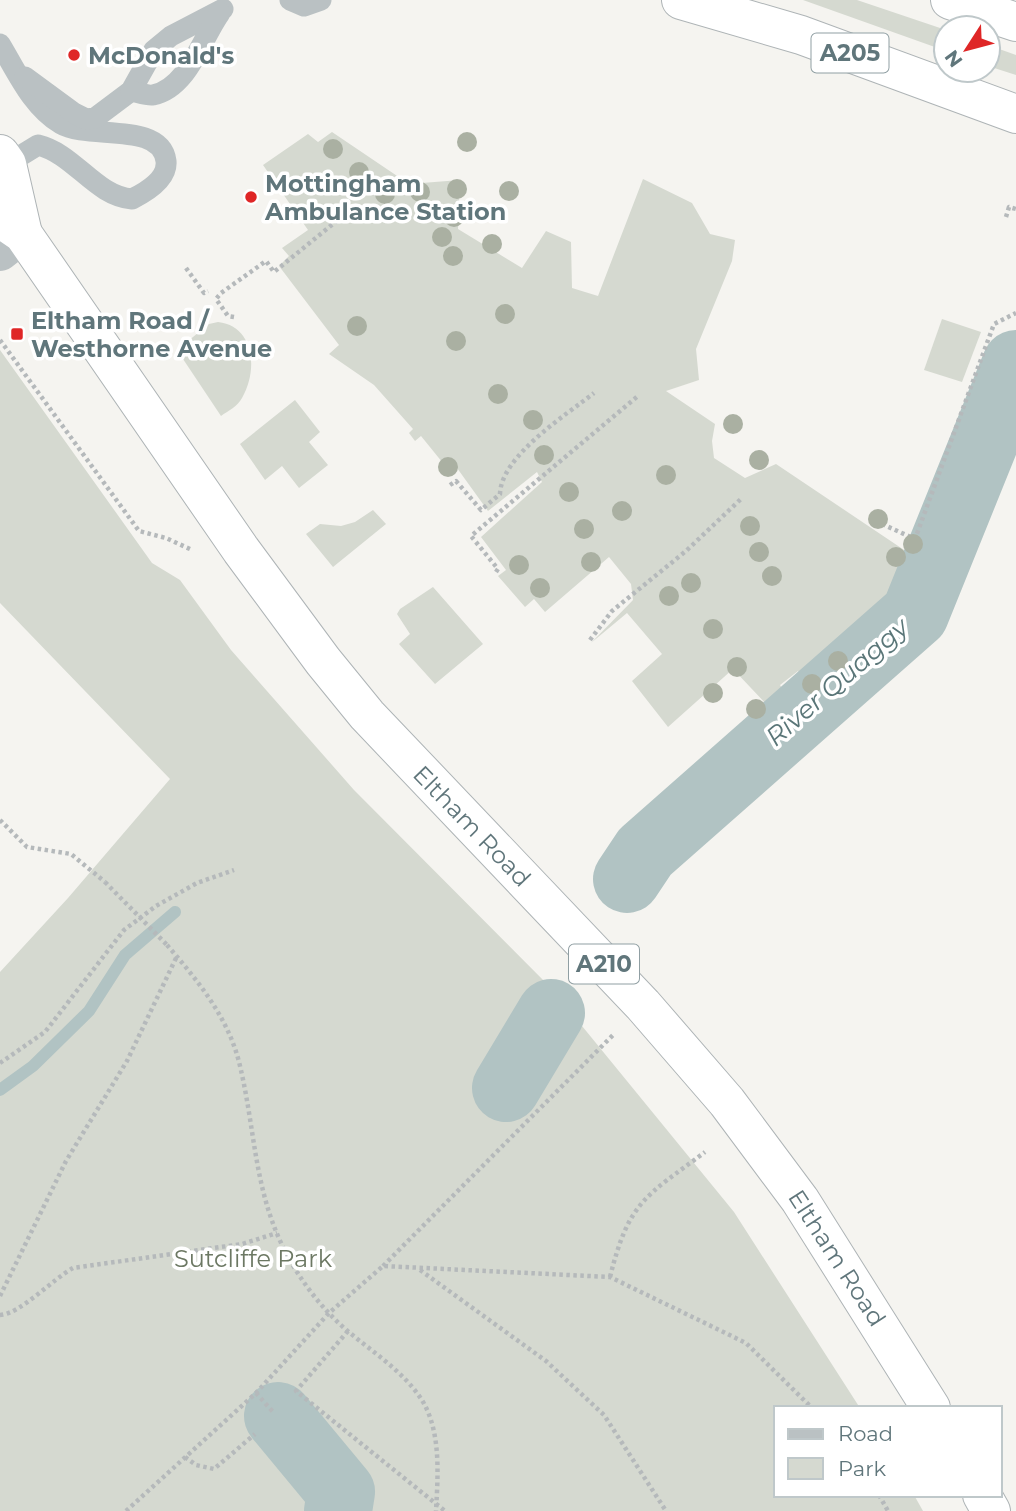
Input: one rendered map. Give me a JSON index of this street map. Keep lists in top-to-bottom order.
{
  "streets": {
    "highway": ["A205", "Eltham Road", "A210"]
  },
  "water": ["River Quaggy"],
  "parks": ["Sutcliffe Park"],
  "places": {
    "other": ["McDonald's", "Mottingham Ambulance Station"],
    "transit": ["Eltham Road / Westhorne Avenue"]
  },
  "legend": ["Road", "Park"],
  "north": "bottom left"
}
